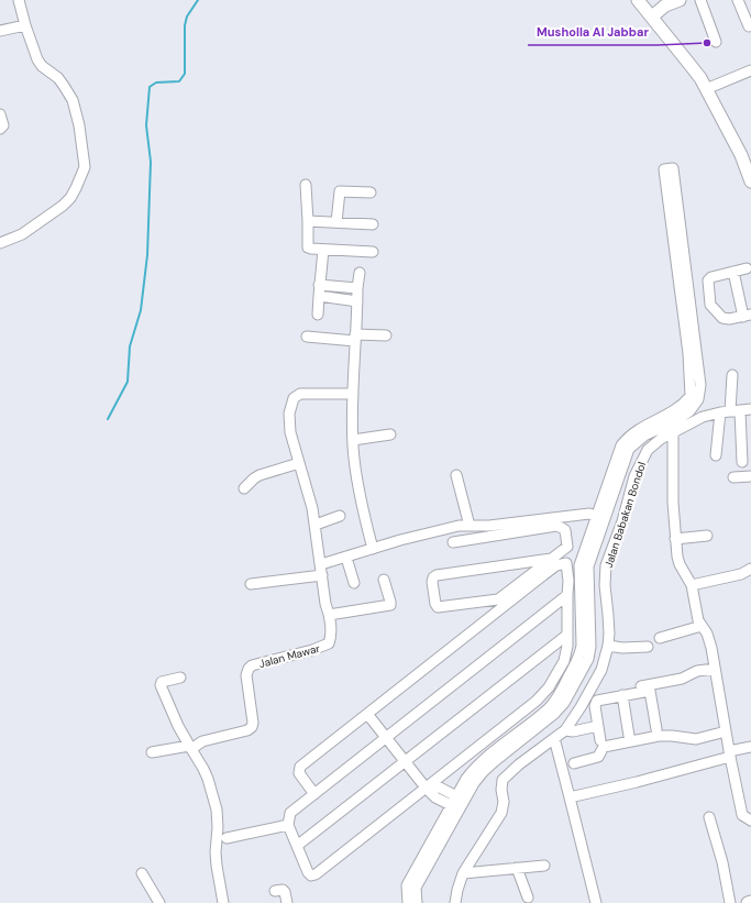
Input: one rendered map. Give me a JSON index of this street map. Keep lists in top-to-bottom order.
{
  "streets": {
    "street": ["Jalan Babakan Bondol", "Jalan Mawar"]
  },
  "places": ["Musholla Al Jabbar"]
}
